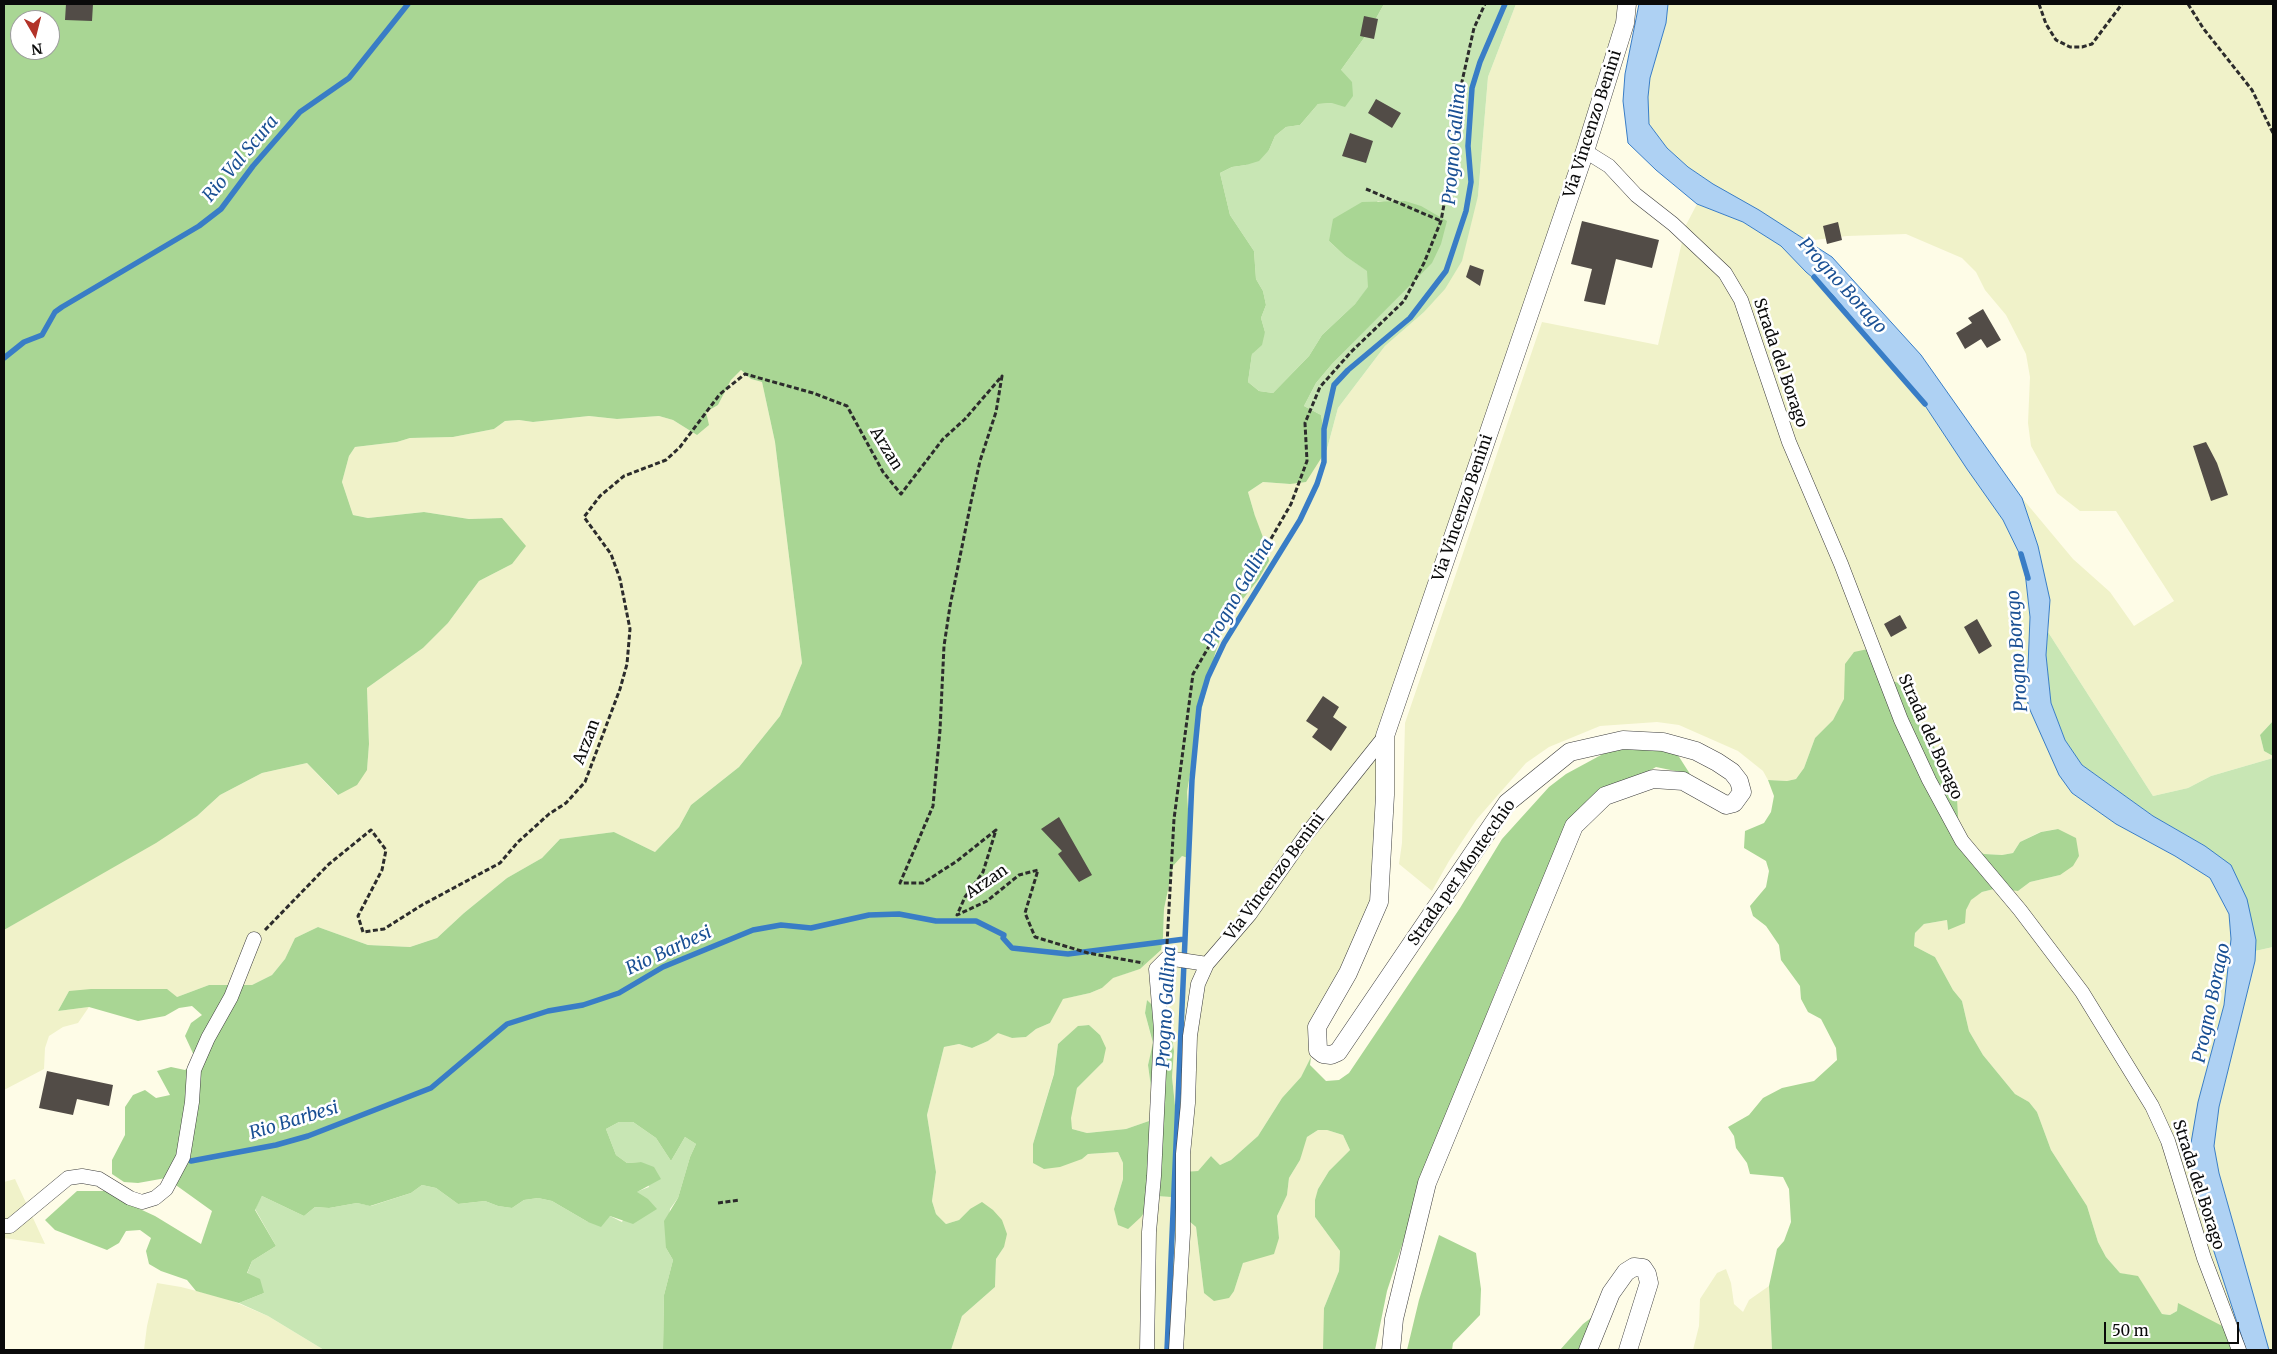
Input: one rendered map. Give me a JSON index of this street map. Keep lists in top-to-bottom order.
{
  "streets": {
    "street": ["Via Vincenzo Benini", "Strada del Borago", "Strada per Montecchio"],
    "path": ["Arzan"]
  },
  "crossings": [
    ["Via Vincenzo Benini", "Strada del Borago"],
    ["Via Vincenzo Benini", "Strada per Montecchio"]
  ],
  "water": [
    "Progno Gallina",
    "Rio Val Scura",
    "Progno Borago",
    "Rio Barbesi"
  ],
  "scale_bar": "50 m",
  "north": "bottom"
}
